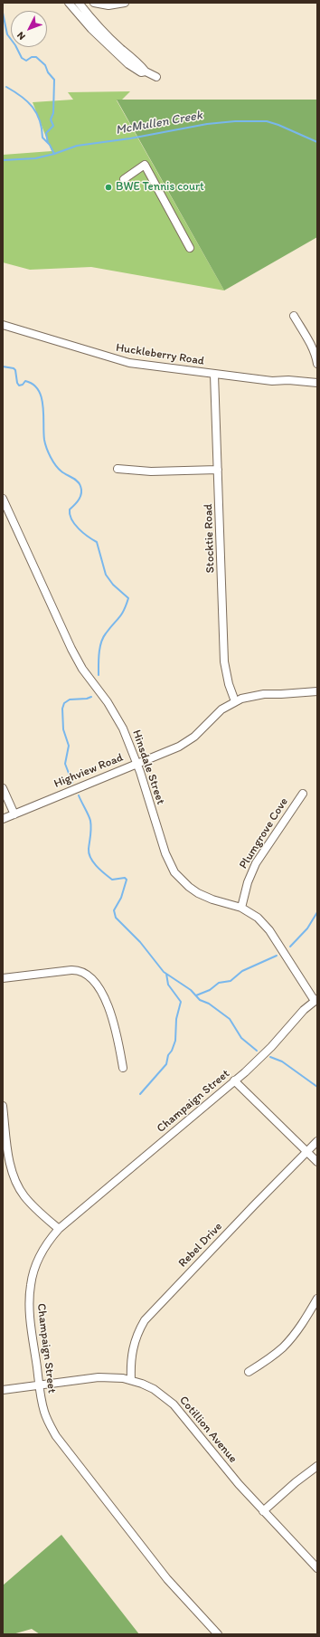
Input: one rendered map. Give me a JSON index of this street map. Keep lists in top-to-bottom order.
{
  "streets": {
    "street": [
      "Huckleberry Road",
      "Stocktie Road",
      "Hinsdale Street",
      "Highview Road",
      "Plumgrove Cove",
      "Champaign Street",
      "Rebel Drive",
      "Cotillion Avenue"
    ]
  },
  "crossings": [
    ["Huckleberry Road", "Stocktie Road"],
    ["Stocktie Road", "Highview Road"],
    ["Hinsdale Street", "Highview Road"],
    ["Hinsdale Street", "Plumgrove Cove"],
    ["Hinsdale Street", "Champaign Street"],
    ["Champaign Street", "Cotillion Avenue"],
    ["Rebel Drive", "Cotillion Avenue"]
  ],
  "water": ["McMullen Creek"],
  "places": ["BWE Tennis court"],
  "north": "bottom left"
}
